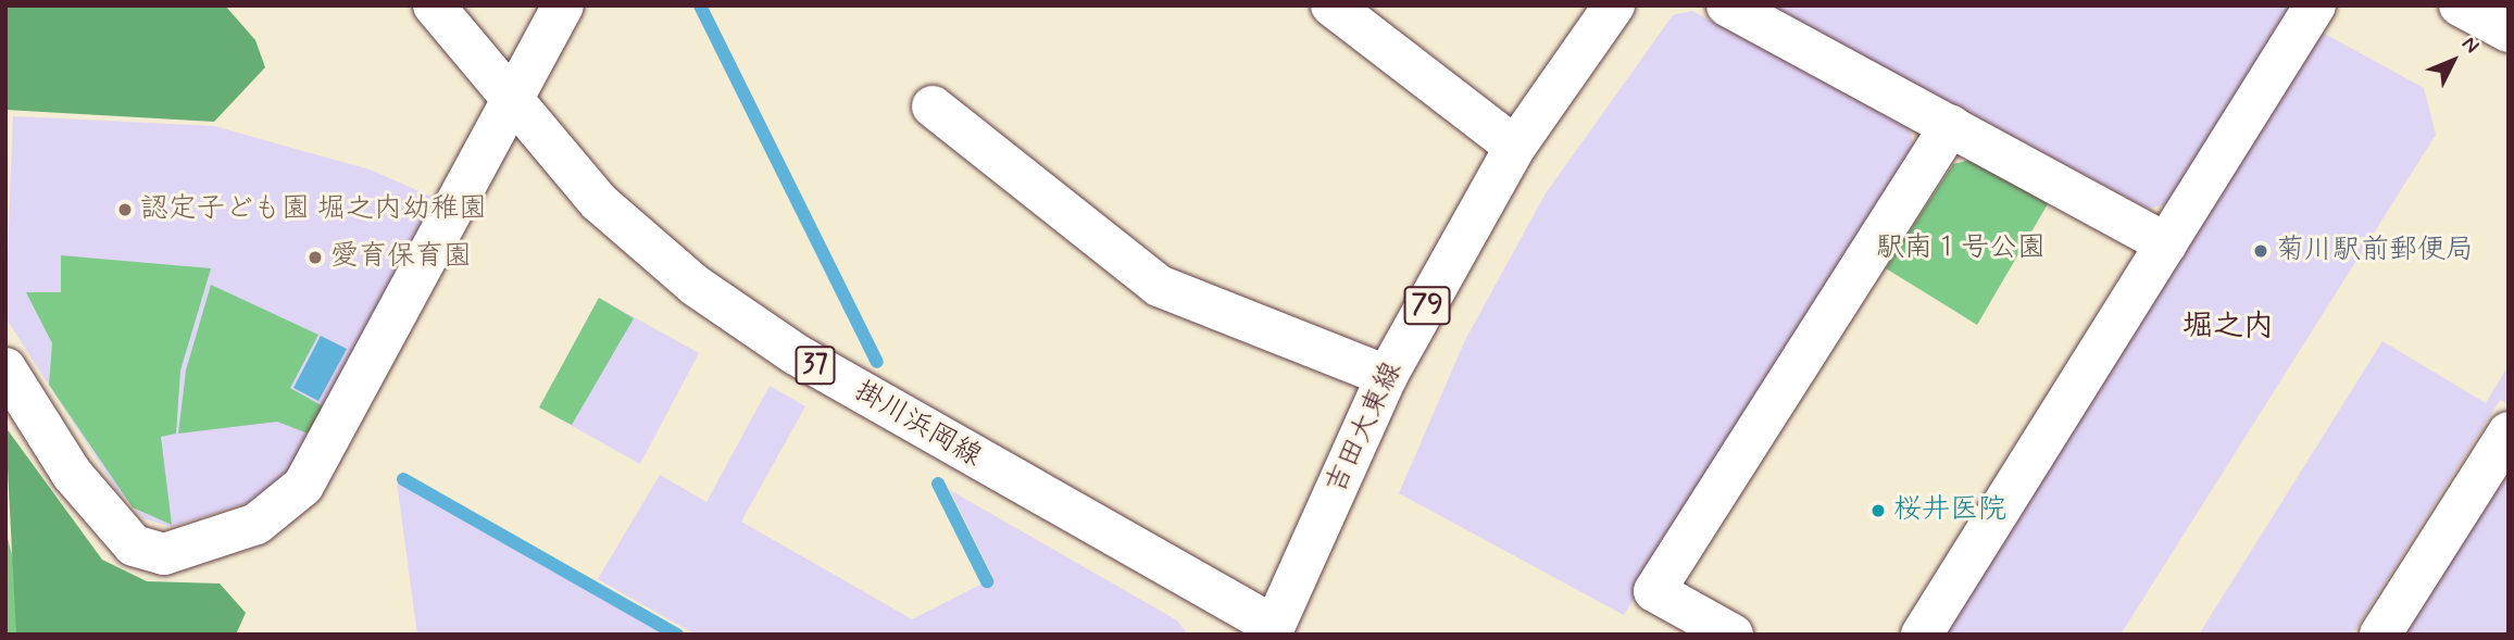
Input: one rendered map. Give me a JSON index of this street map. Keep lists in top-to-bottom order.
{
  "streets": {
    "street": [
      "79",
      "37",
      "掛川浜岡線",
      "吉田大東線"
    ]
  },
  "crossings": [
    ["掛川浜岡線", "吉田大東線"]
  ],
  "districts": ["堀之内"],
  "parks": ["駅南１号公園"],
  "places": [
    "認定子ども園 堀之内幼稚園",
    "菊川駅前郵便局",
    "愛育保育園",
    "桜井医院"
  ],
  "north": "top right"
}
